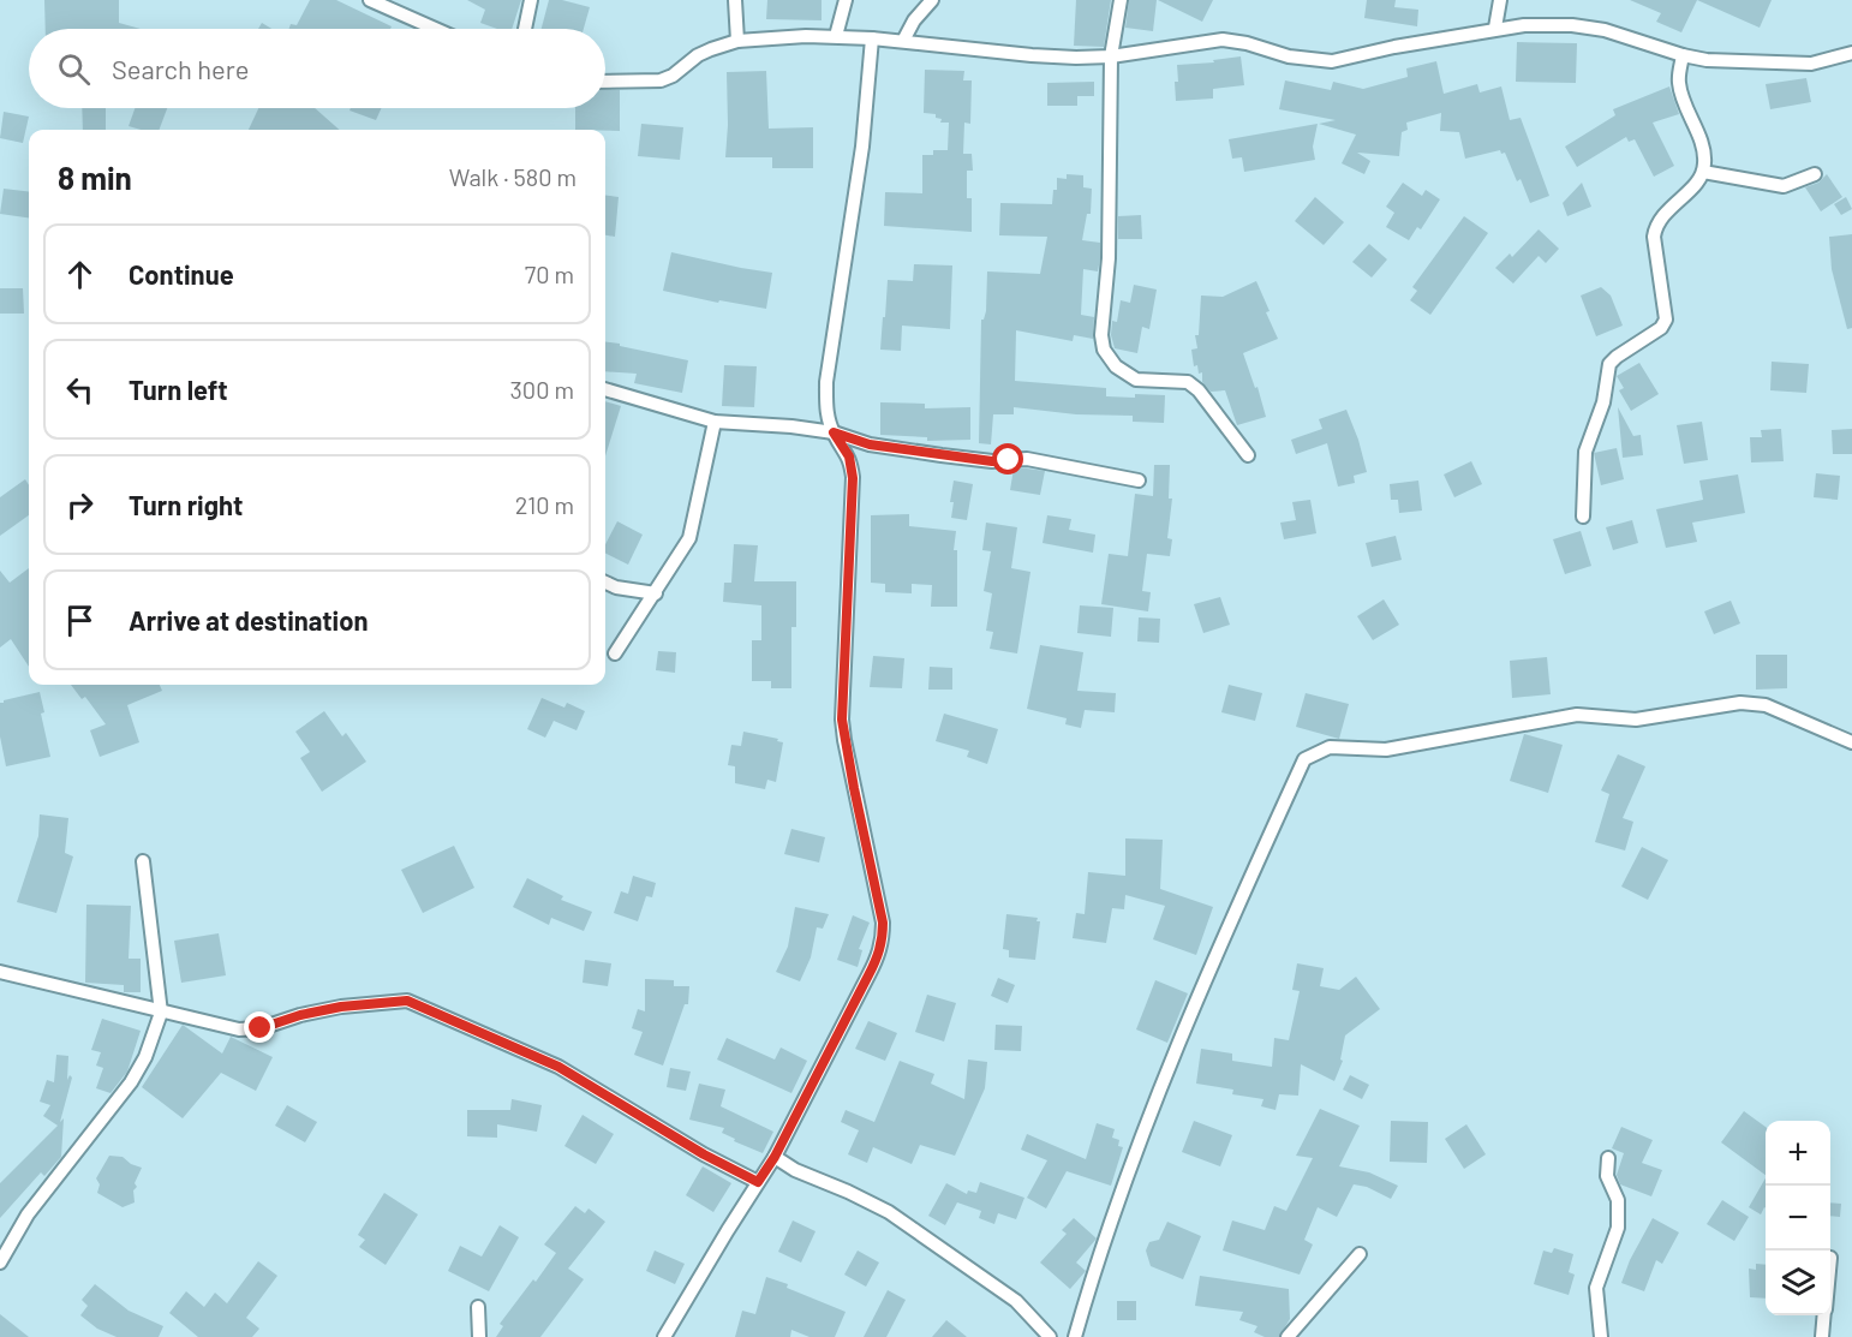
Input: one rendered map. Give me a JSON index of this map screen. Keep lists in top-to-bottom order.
{
  "page": {
    "search": "Search here",
    "heading": ["8 min", "Walk · 580 m"],
    "list": [
      ["Continue", "70 m"],
      ["Turn left", "300 m"],
      ["Turn right", "210 m"],
      "Arrive at destination"
    ],
    "map_buttons": ["+", "−"]
  }
}
